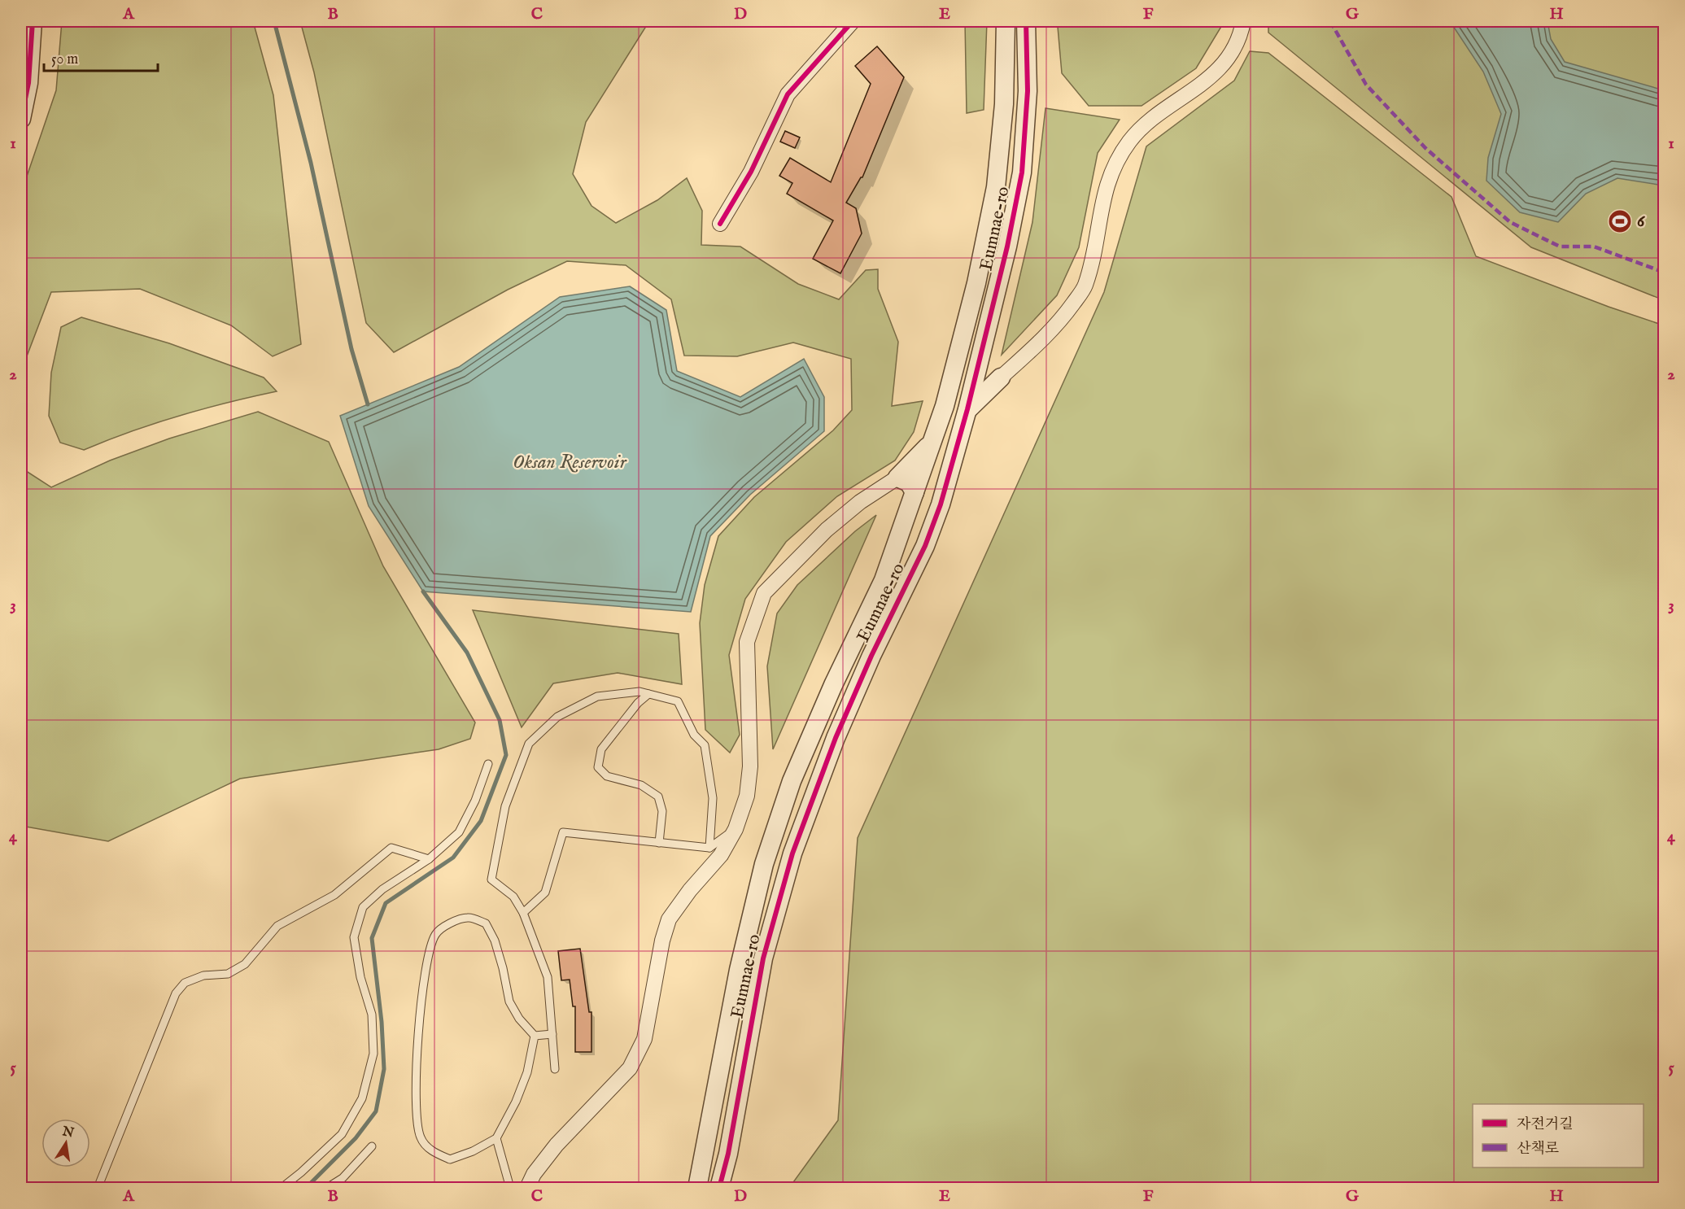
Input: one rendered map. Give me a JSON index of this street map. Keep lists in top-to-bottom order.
{
  "streets": {
    "street": ["Eumnae-ro"]
  },
  "water": ["Oksan Reservoir"],
  "places": {
    "sports": ["6"]
  },
  "legend": ["자전거길", "산책로"],
  "scale_bar": "50 m",
  "north": "top",
  "grid": {
    "columns": [
      "A",
      "B",
      "C",
      "D",
      "E",
      "F",
      "G",
      "H"
    ],
    "rows": [
      "1",
      "2",
      "3",
      "4",
      "5"
    ]
  }
}
